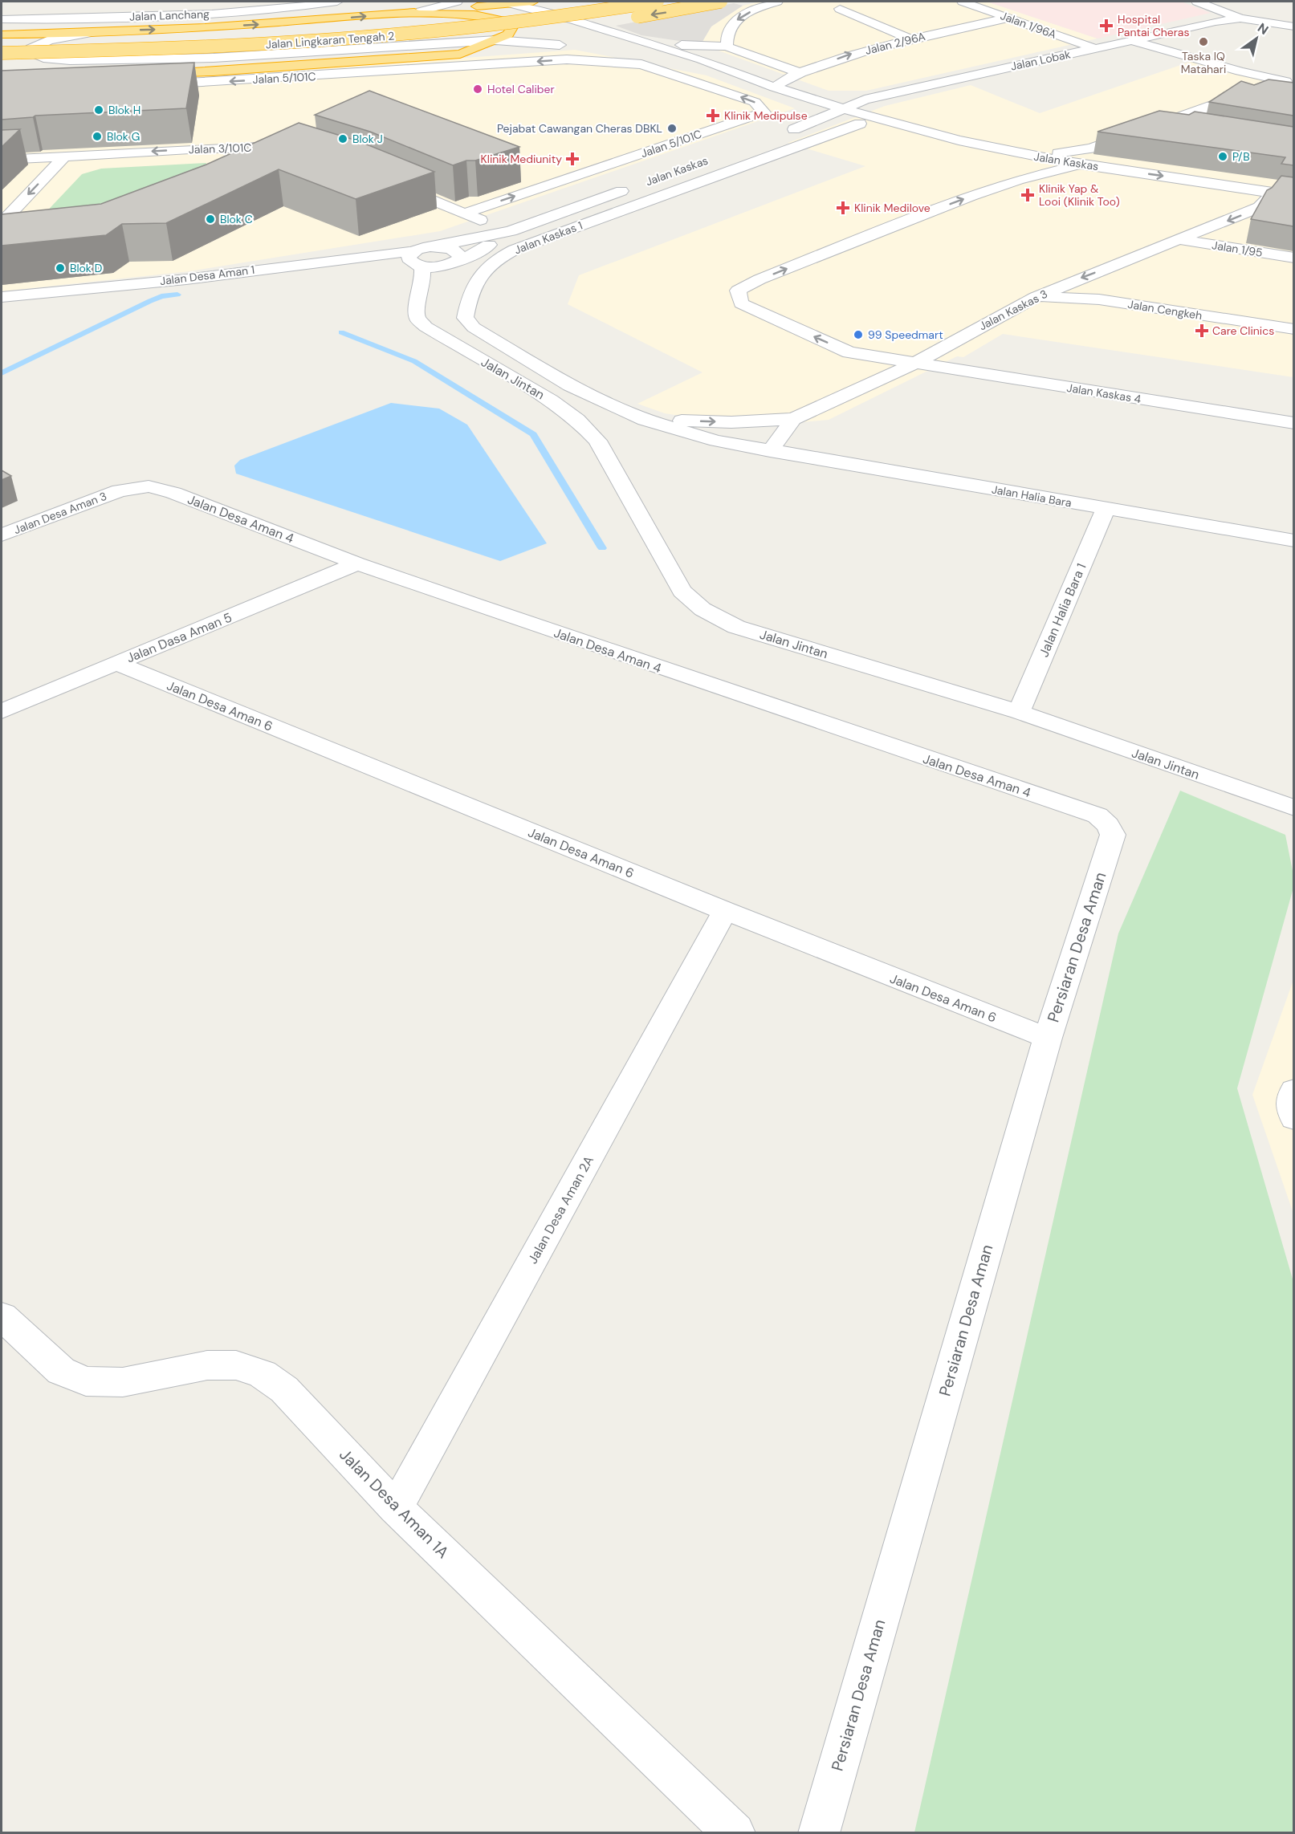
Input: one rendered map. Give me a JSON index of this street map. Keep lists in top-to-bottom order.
{
  "streets": {
    "highway": ["Jalan Lingkaran Tengah 2"],
    "street": [
      "Jalan Lanchang",
      "Jalan 1/96A",
      "Jalan 2/96A",
      "Jalan Lobak",
      "Jalan 5/101C",
      "Jalan 3/101C",
      "Jalan Kaskas",
      "Jalan Kaskas 1",
      "Jalan 1/95",
      "Jalan Desa Aman 1",
      "Jalan Kaskas 3",
      "Jalan Cengkeh",
      "Jalan Jintan",
      "Jalan Kaskas 4",
      "Jalan Halia Bara",
      "Jalan Desa Aman 3",
      "Jalan Desa Aman 4",
      "Jalan Halia Bara 1",
      "Jalan Dasa Aman 5",
      "Jalan Desa Aman 6",
      "Persiaran Desa Aman",
      "Jalan Desa Aman 2A",
      "Jalan Desa Aman 1A"
    ]
  },
  "crossings": [
    ["Jalan 1/96A", "Jalan 2/96A"],
    ["Jalan 1/96A", "Jalan Lobak"],
    ["Jalan 2/96A", "Jalan Kaskas"],
    ["Jalan Lobak", "Jalan Kaskas"],
    ["Jalan Kaskas", "Jalan Kaskas 1"],
    ["Jalan Kaskas", "Jalan Desa Aman 1"],
    ["Jalan Kaskas", "Jalan Kaskas 3"],
    ["Jalan Kaskas 1", "Jalan Kaskas 3"],
    ["Jalan Kaskas 1", "Jalan Halia Bara"],
    ["Jalan 1/95", "Jalan Kaskas 3"],
    ["Jalan Kaskas 3", "Jalan Cengkeh"],
    ["Jalan Kaskas 3", "Jalan Kaskas 4"],
    ["Jalan Kaskas 3", "Jalan Halia Bara"],
    ["Jalan Jintan", "Jalan Halia Bara 1"],
    ["Jalan Halia Bara", "Jalan Halia Bara 1"],
    ["Jalan Desa Aman 3", "Jalan Desa Aman 4"],
    ["Jalan Desa Aman 4", "Jalan Dasa Aman 5"],
    ["Jalan Desa Aman 4", "Persiaran Desa Aman"],
    ["Jalan Dasa Aman 5", "Jalan Desa Aman 6"],
    ["Jalan Desa Aman 6", "Persiaran Desa Aman"],
    ["Jalan Desa Aman 6", "Jalan Desa Aman 2A"],
    ["Jalan Desa Aman 2A", "Jalan Desa Aman 1A"]
  ],
  "one_way": ["Jalan 2/96A", "Jalan 3/101C"],
  "places": {
    "health": [
      "Hospital Pantai Cheras",
      "Klinik Medipulse",
      "Klinik Mediunity",
      "Klinik Yap & Looi (Klinik Too)",
      "Klinik Medilove",
      "Care Clinics"
    ],
    "other": [
      "Taska IQ Matahari",
      "Hotel Caliber",
      "Blok H",
      "Pejabat Cawangan Cheras DBKL",
      "Blok G",
      "Blok J",
      "P/B",
      "Blok C",
      "Blok D",
      "99 Speedmart"
    ]
  },
  "north": "top right"
}
